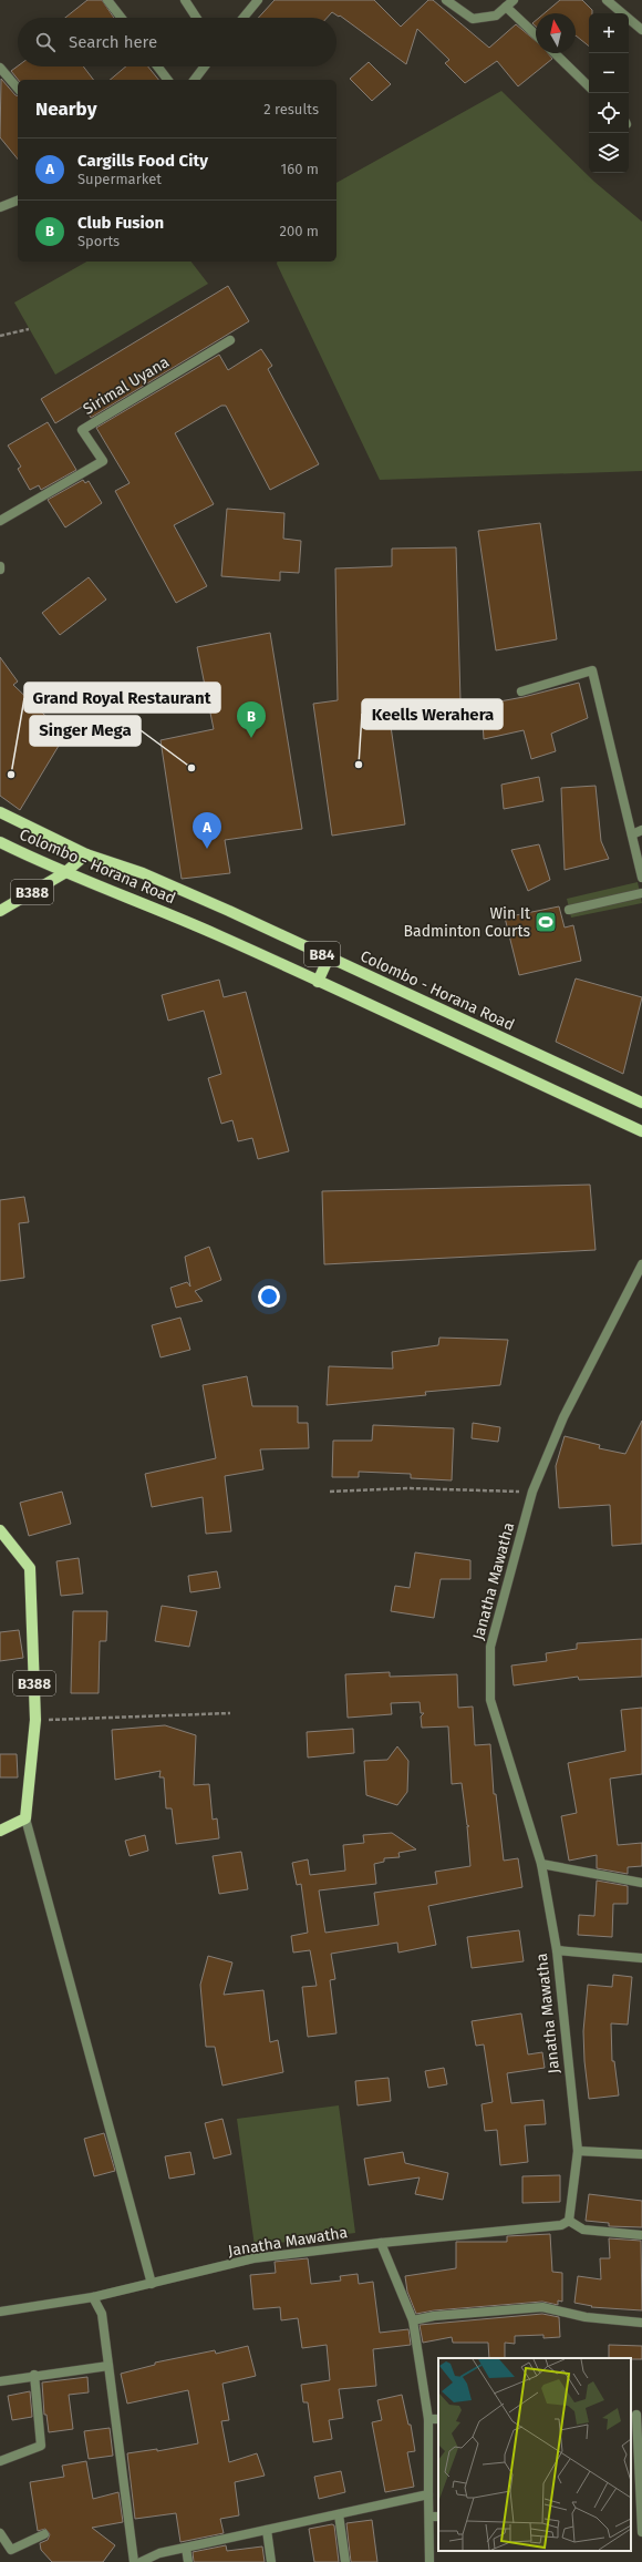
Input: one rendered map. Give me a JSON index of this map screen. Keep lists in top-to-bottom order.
{
  "streets": {
    "main road": ["Colombo - Horana Road", "B388", "B84"],
    "street": ["Sirimal Uyana", "Janatha Mawatha"]
  },
  "crossings": [
    ["Colombo - Horana Road", "B388"]
  ],
  "places": {
    "other": ["Keells Werahera", "Singer Mega", "Grand Royal Restaurant"],
    "sports": ["Win It Badminton Courts"]
  },
  "north": "top",
  "page": {
    "map_buttons": ["+", "−"],
    "search": "Search here",
    "heading": ["Nearby", "2 results"],
    "list": [
      {
        "mark": "A",
        "name": "Cargills Food City",
        "note": "Supermarket",
        "value": "160 m"
      },
      {
        "mark": "B",
        "name": "Club Fusion",
        "note": "Sports",
        "value": "200 m"
      }
    ],
    "pins": ["B", "A"]
  }
}
